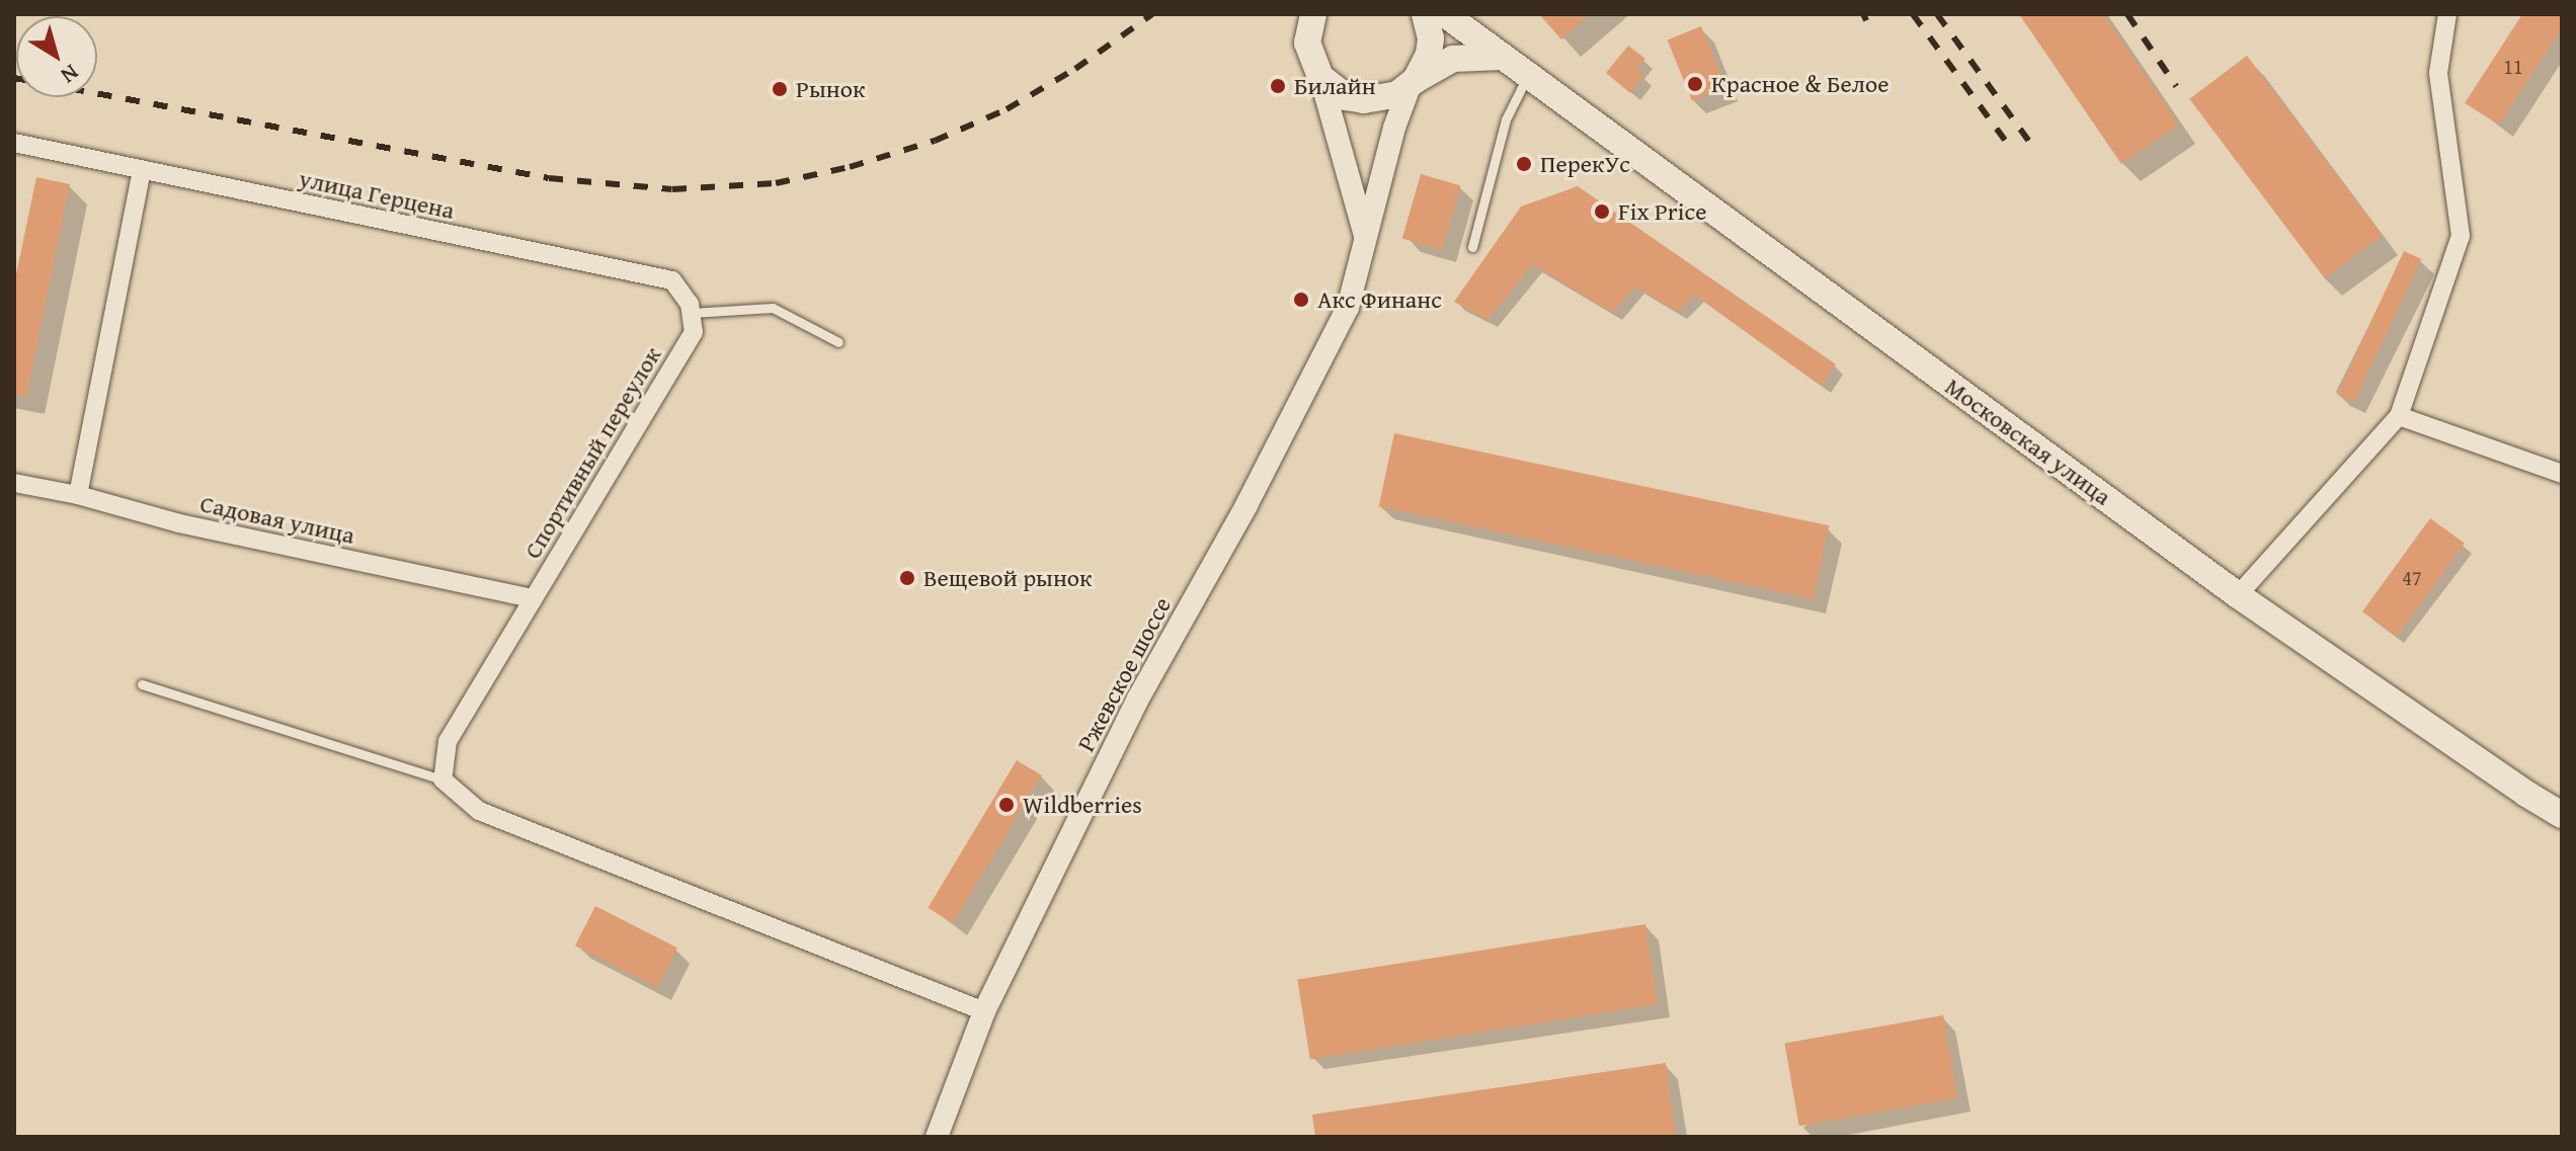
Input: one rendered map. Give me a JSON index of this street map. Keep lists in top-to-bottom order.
{
  "streets": {
    "main road": ["Московская улица"],
    "street": [
      "улица Герцена",
      "Спортивный переулок",
      "Садовая улица",
      "Ржевское шоссе"
    ]
  },
  "crossings": [
    ["улица Герцена", "Спортивный переулок"],
    ["Спортивный переулок", "Садовая улица"]
  ],
  "places": [
    "Красное & Белое",
    "Билайн",
    "Рынок",
    "ПерекУс",
    "Fix Price",
    "Акс Финанс",
    "Вещевой рынок",
    "Wildberries"
  ],
  "house_numbers": ["11", "47"],
  "north": "bottom right"
}
